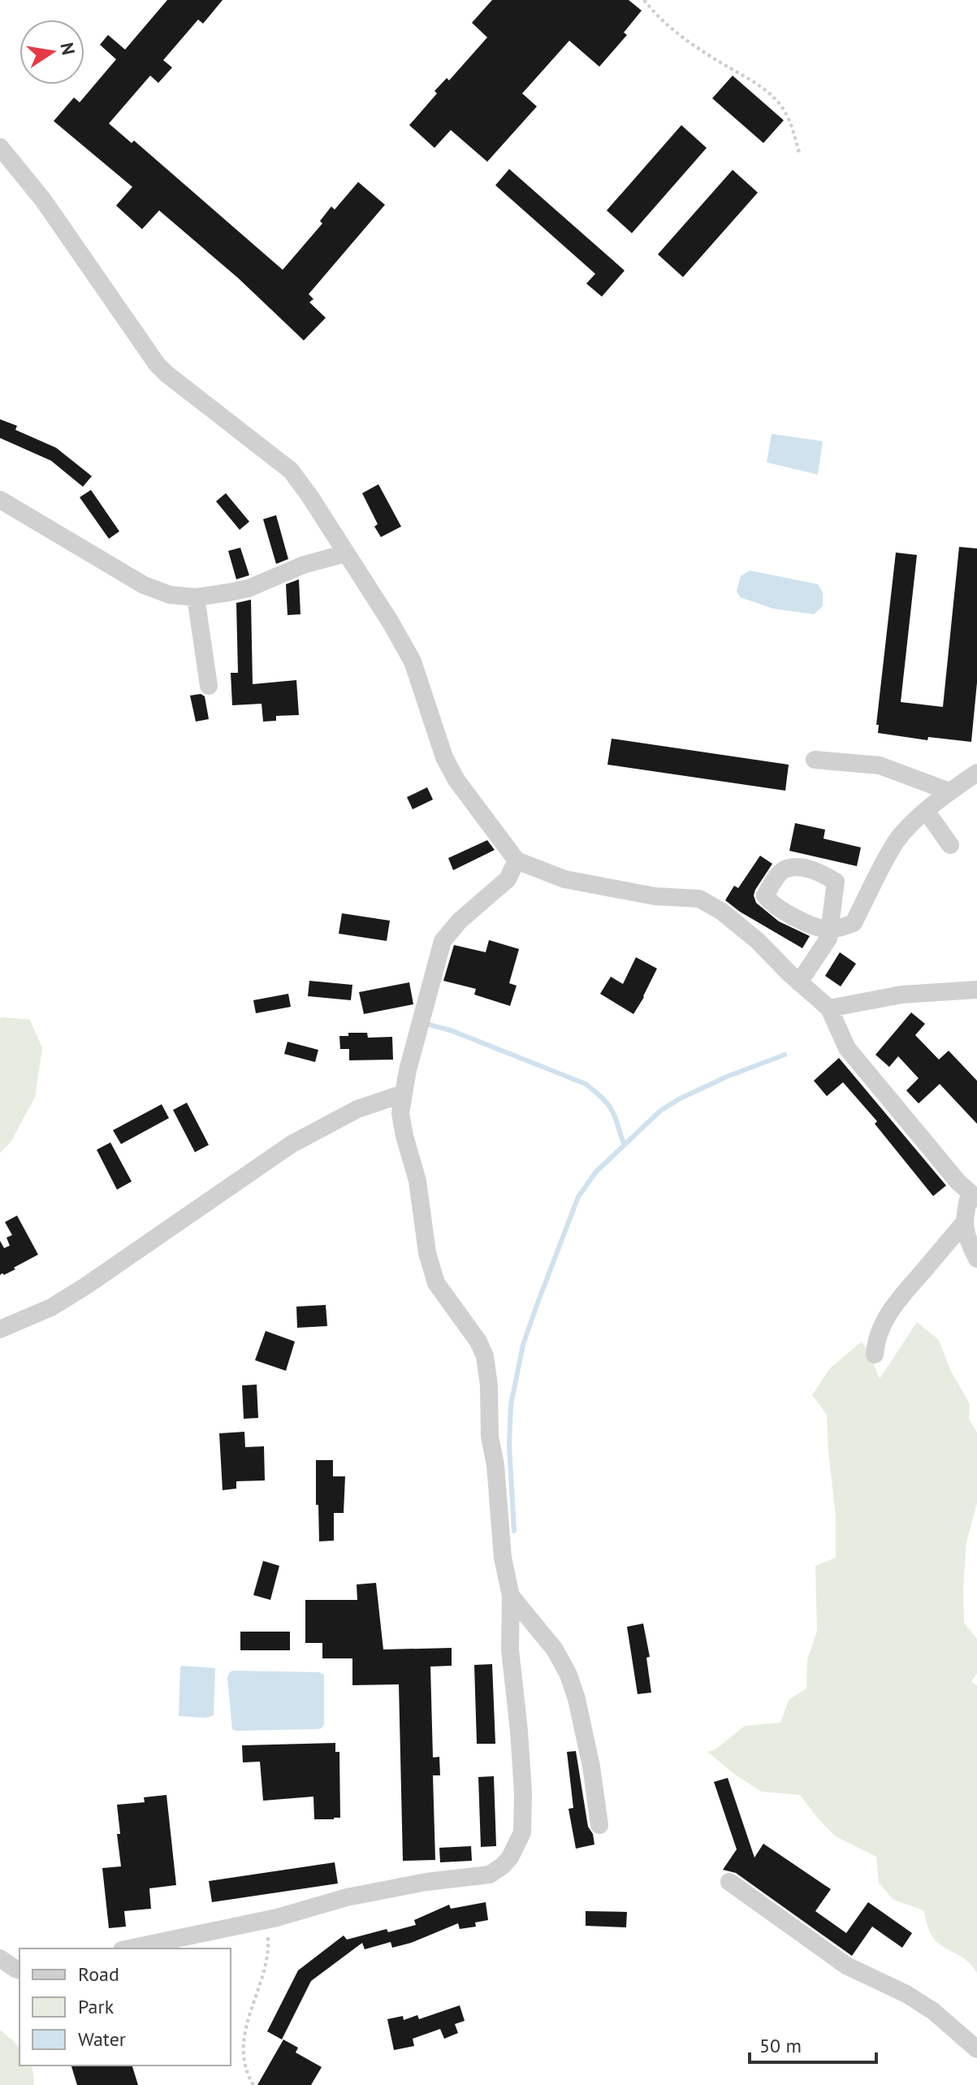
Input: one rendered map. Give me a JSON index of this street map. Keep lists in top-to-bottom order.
{
  "legend": ["Road", "Park", "Water"],
  "scale_bar": "50 m",
  "north": "right"
}
